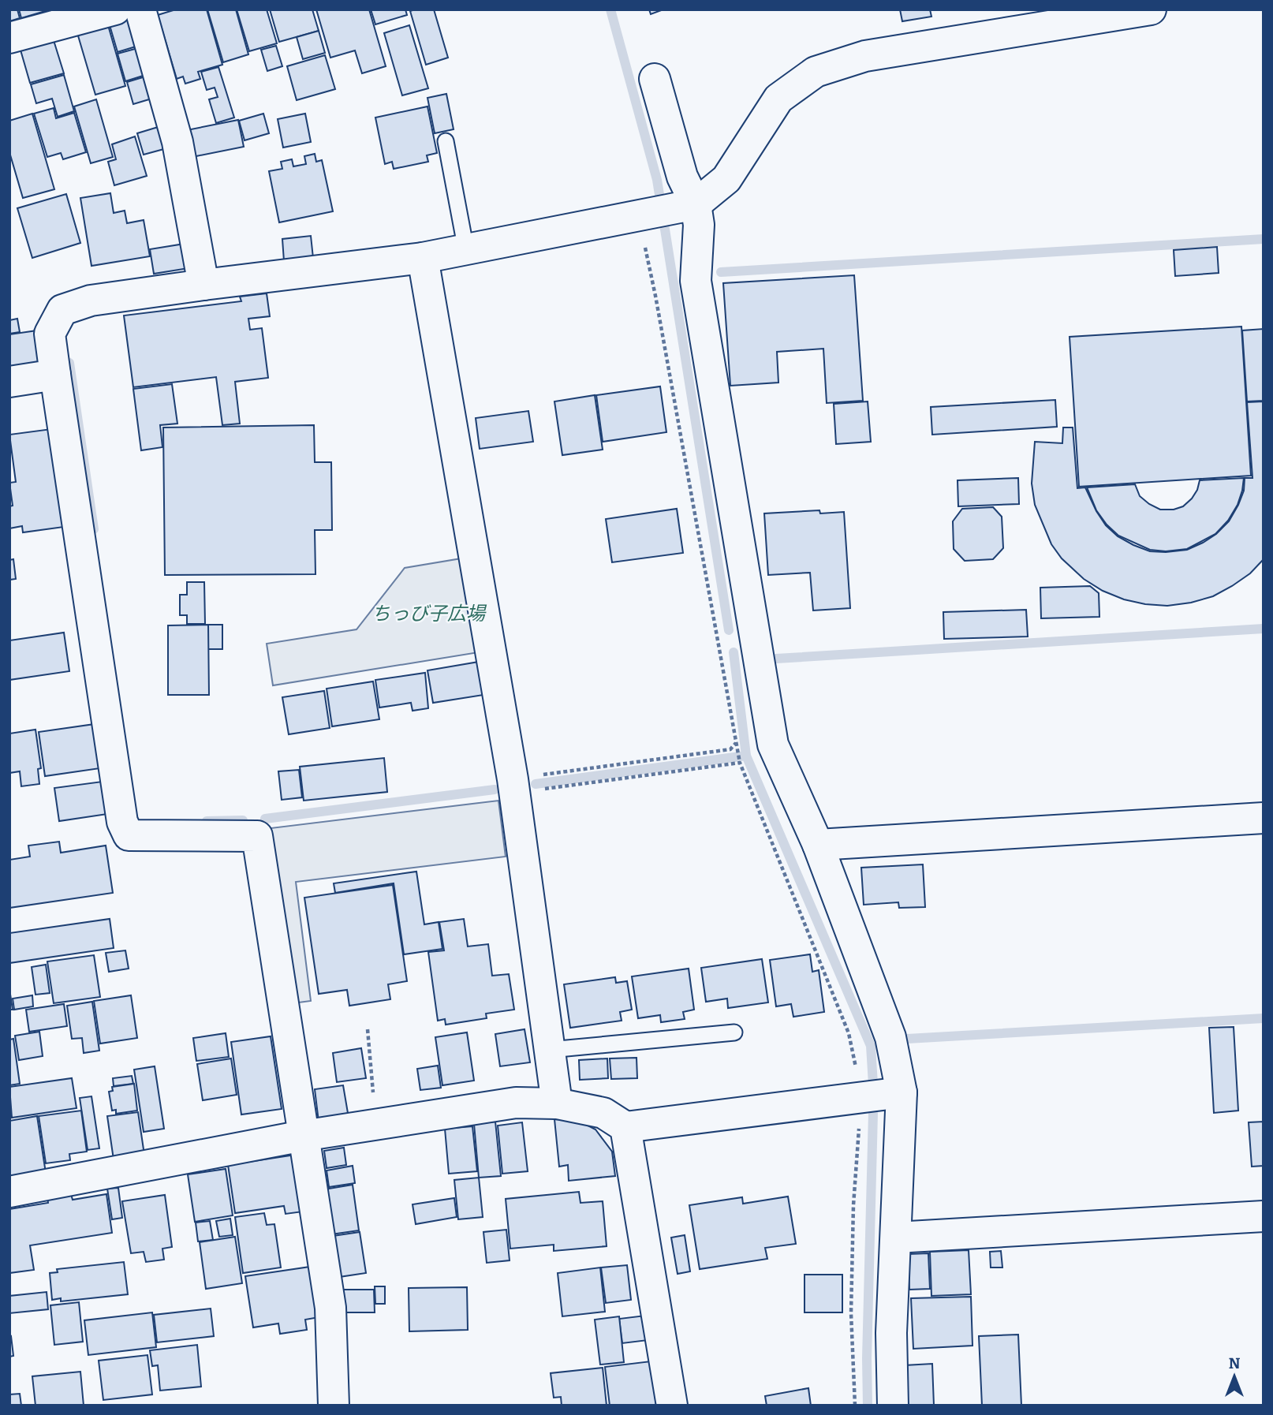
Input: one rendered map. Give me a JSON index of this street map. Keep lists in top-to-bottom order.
{
  "parks": ["ちっび子広場"],
  "north": "top"
}
